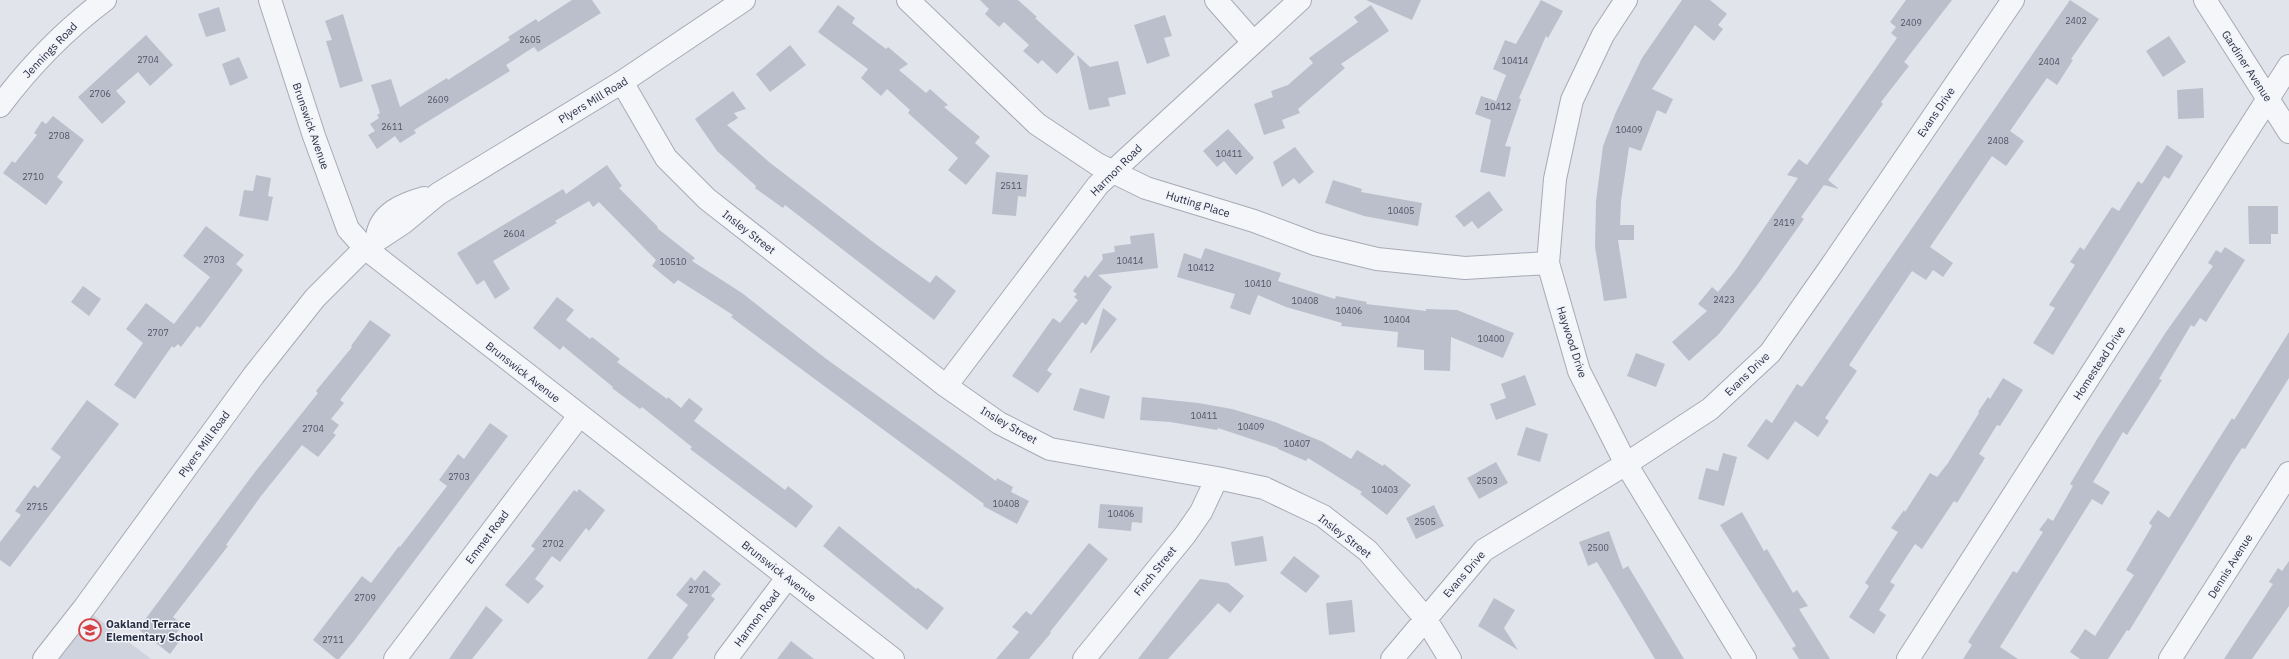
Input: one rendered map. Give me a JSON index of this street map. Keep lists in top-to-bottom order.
{
  "streets": {
    "street": [
      "Jennings Road",
      "Gardiner Avenue",
      "Plyers Mill Road",
      "Evans Drive",
      "Brunswick Avenue",
      "Harmon Road",
      "Hutting Place",
      "Insley Street",
      "Haywood Drive",
      "Homestead Drive",
      "Emmet Road",
      "Dennis Avenue",
      "Finch Street"
    ]
  },
  "crossings": [
    ["Gardiner Avenue", "Homestead Drive"],
    ["Plyers Mill Road", "Brunswick Avenue"],
    ["Plyers Mill Road", "Insley Street"],
    ["Evans Drive", "Insley Street"],
    ["Evans Drive", "Haywood Drive"],
    ["Brunswick Avenue", "Harmon Road"],
    ["Brunswick Avenue", "Emmet Road"],
    ["Harmon Road", "Hutting Place"],
    ["Harmon Road", "Insley Street"],
    ["Hutting Place", "Haywood Drive"],
    ["Insley Street", "Finch Street"]
  ],
  "places": {
    "school or university": ["Oakland Terrace Elementary School"]
  },
  "house_numbers": [
    "2402",
    "2409",
    "2605",
    "2704",
    "10414",
    "2404",
    "2706",
    "2609",
    "10412",
    "2611",
    "10409",
    "2708",
    "2408",
    "10411",
    "2710",
    "2511",
    "10405",
    "2419",
    "2604",
    "2703",
    "10414",
    "10510",
    "10412",
    "10410",
    "2423",
    "10408",
    "10406",
    "10404",
    "2707",
    "10400",
    "10411",
    "10409",
    "2704",
    "10407",
    "2703",
    "2503",
    "10403",
    "10408",
    "2715",
    "10406",
    "2505",
    "2702",
    "2500",
    "2701",
    "2709",
    "2711"
  ]
}
